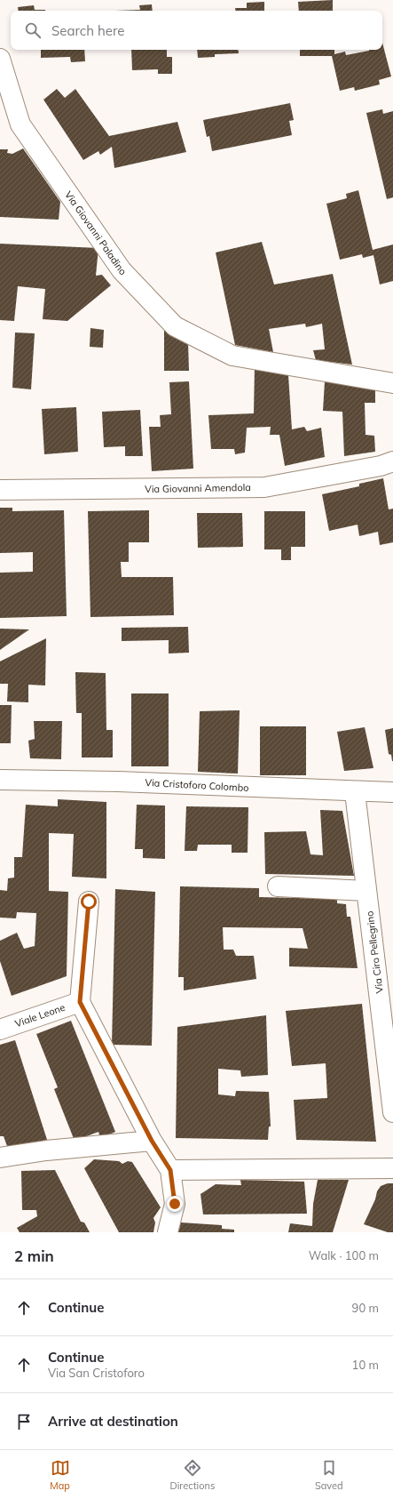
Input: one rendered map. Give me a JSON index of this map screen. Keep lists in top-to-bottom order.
{
  "streets": {
    "street": [
      "Via Giovanni Paladino",
      "Via Giovanni Amendola",
      "Via Cristoforo Colombo",
      "Via Ciro Pellegrino",
      "Viale Leone"
    ]
  },
  "crossings": [
    ["Via Cristoforo Colombo", "Via Ciro Pellegrino"]
  ],
  "page": {
    "search": "Search here",
    "heading": ["2 min", "Walk · 100 m"],
    "list": [
      ["Continue", "90 m"],
      ["Continue", "Via San Cristoforo", "10 m"],
      "Arrive at destination"
    ],
    "nav": ["Map", "Directions", "Saved"]
  }
}
